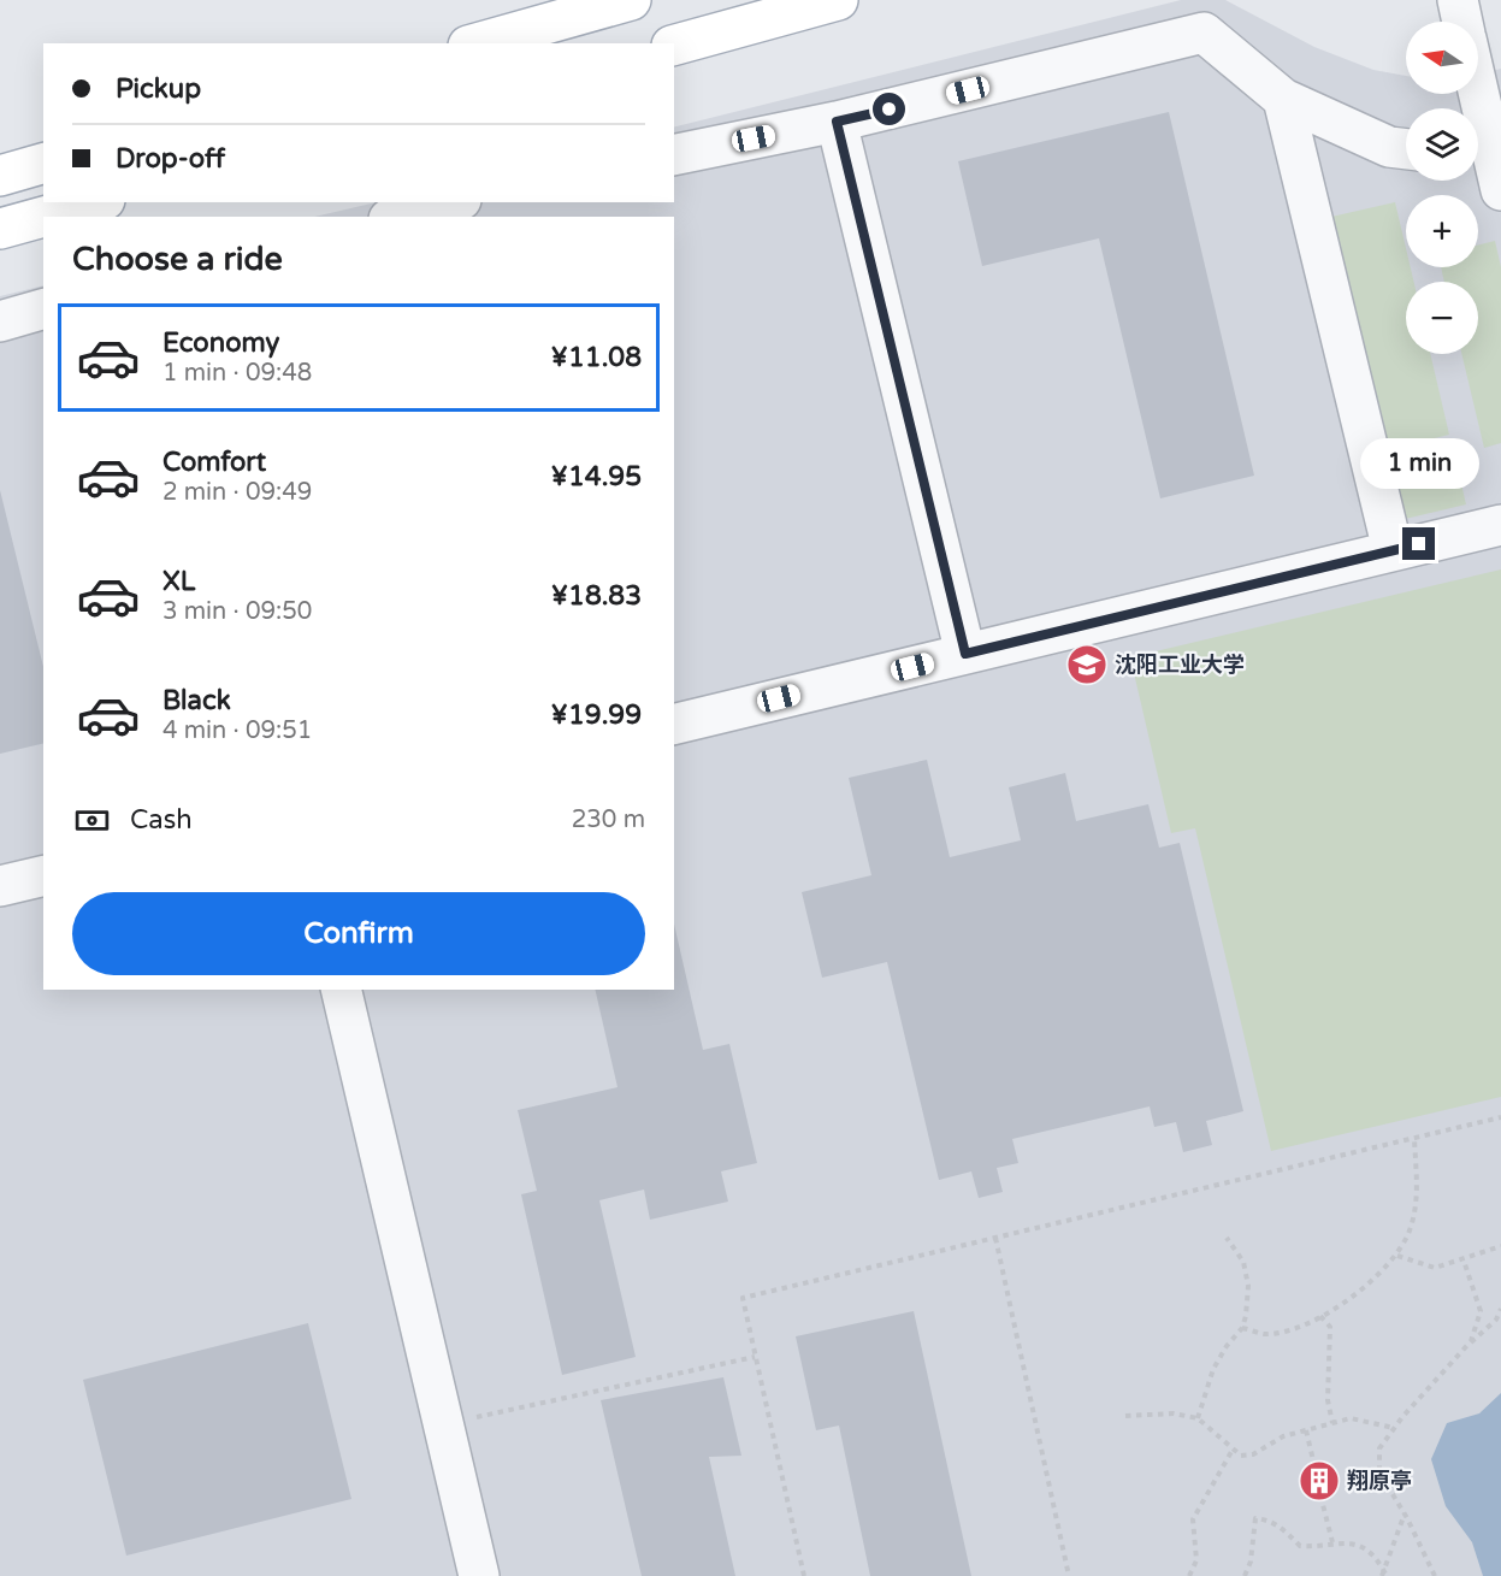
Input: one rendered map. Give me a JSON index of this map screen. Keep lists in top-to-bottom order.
{
  "places": {
    "school or university": ["沈阳工业大学"],
    "building": ["翔原亭"]
  },
  "north": "left",
  "page": {
    "map_buttons": ["+", "−"],
    "banner": ["Pickup", "Drop-off"],
    "heading": "Choose a ride",
    "list": [
      {
        "name": "Economy",
        "note": "1 min · 09:48",
        "value": "¥11.08"
      },
      {
        "name": "Comfort",
        "note": "2 min · 09:49",
        "value": "¥14.95"
      },
      {
        "name": "XL",
        "note": "3 min · 09:50",
        "value": "¥18.83"
      },
      {
        "name": "Black",
        "note": "4 min · 09:51",
        "value": "¥19.99"
      }
    ],
    "bubble": "1 min",
    "pay": ["Cash", "230 m"],
    "buttons": "Confirm"
  }
}
